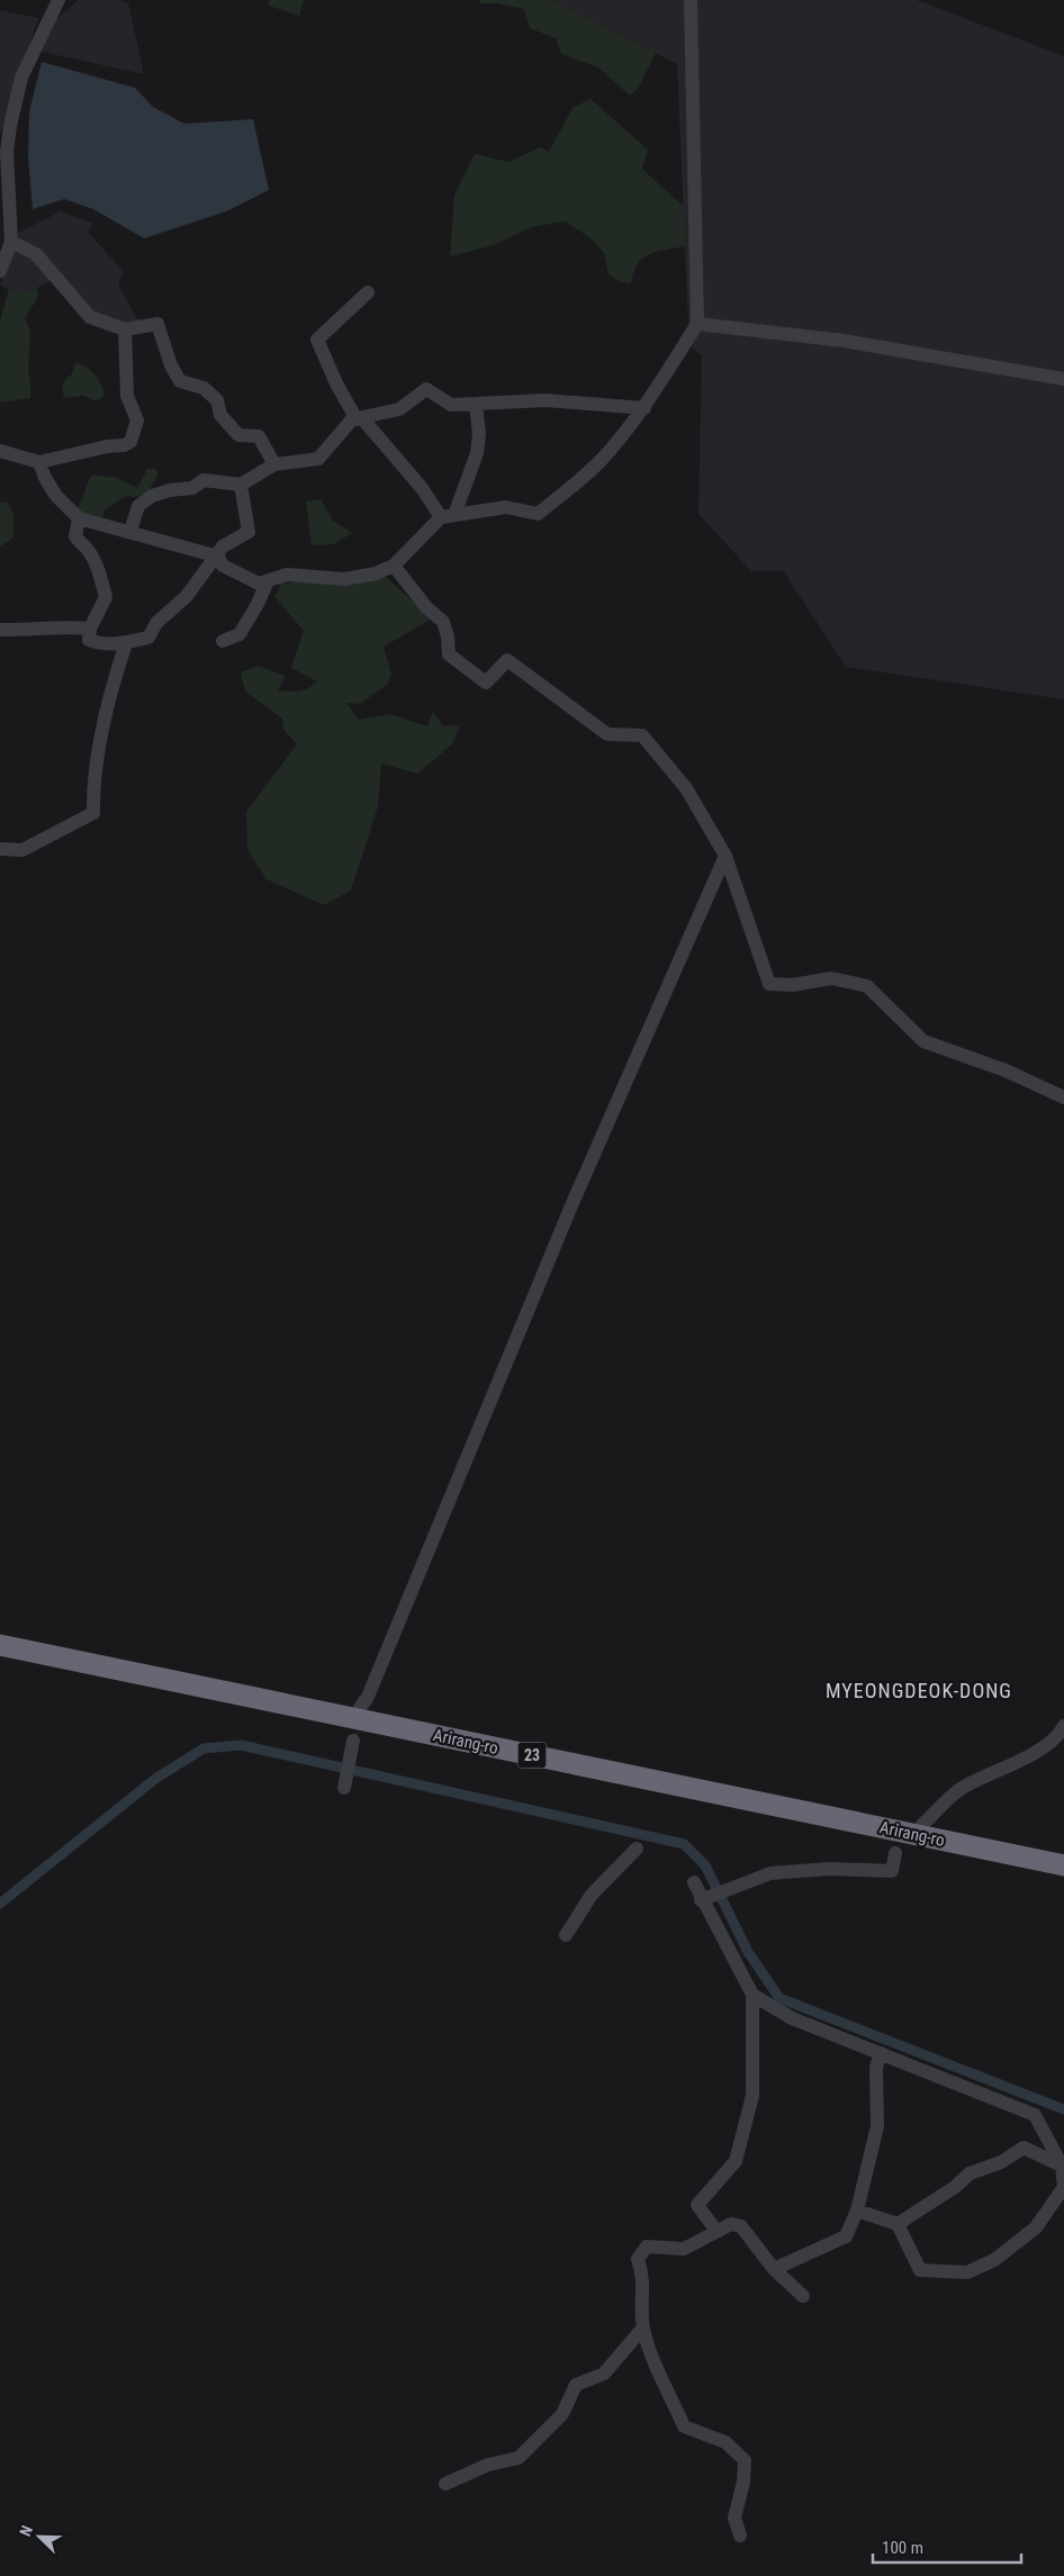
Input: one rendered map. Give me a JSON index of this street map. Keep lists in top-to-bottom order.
{
  "streets": {
    "highway": ["Arirang-ro", "23"]
  },
  "districts": ["MYEONGDEOK-DONG"],
  "scale_bar": "100 m",
  "north": "top left"
}
